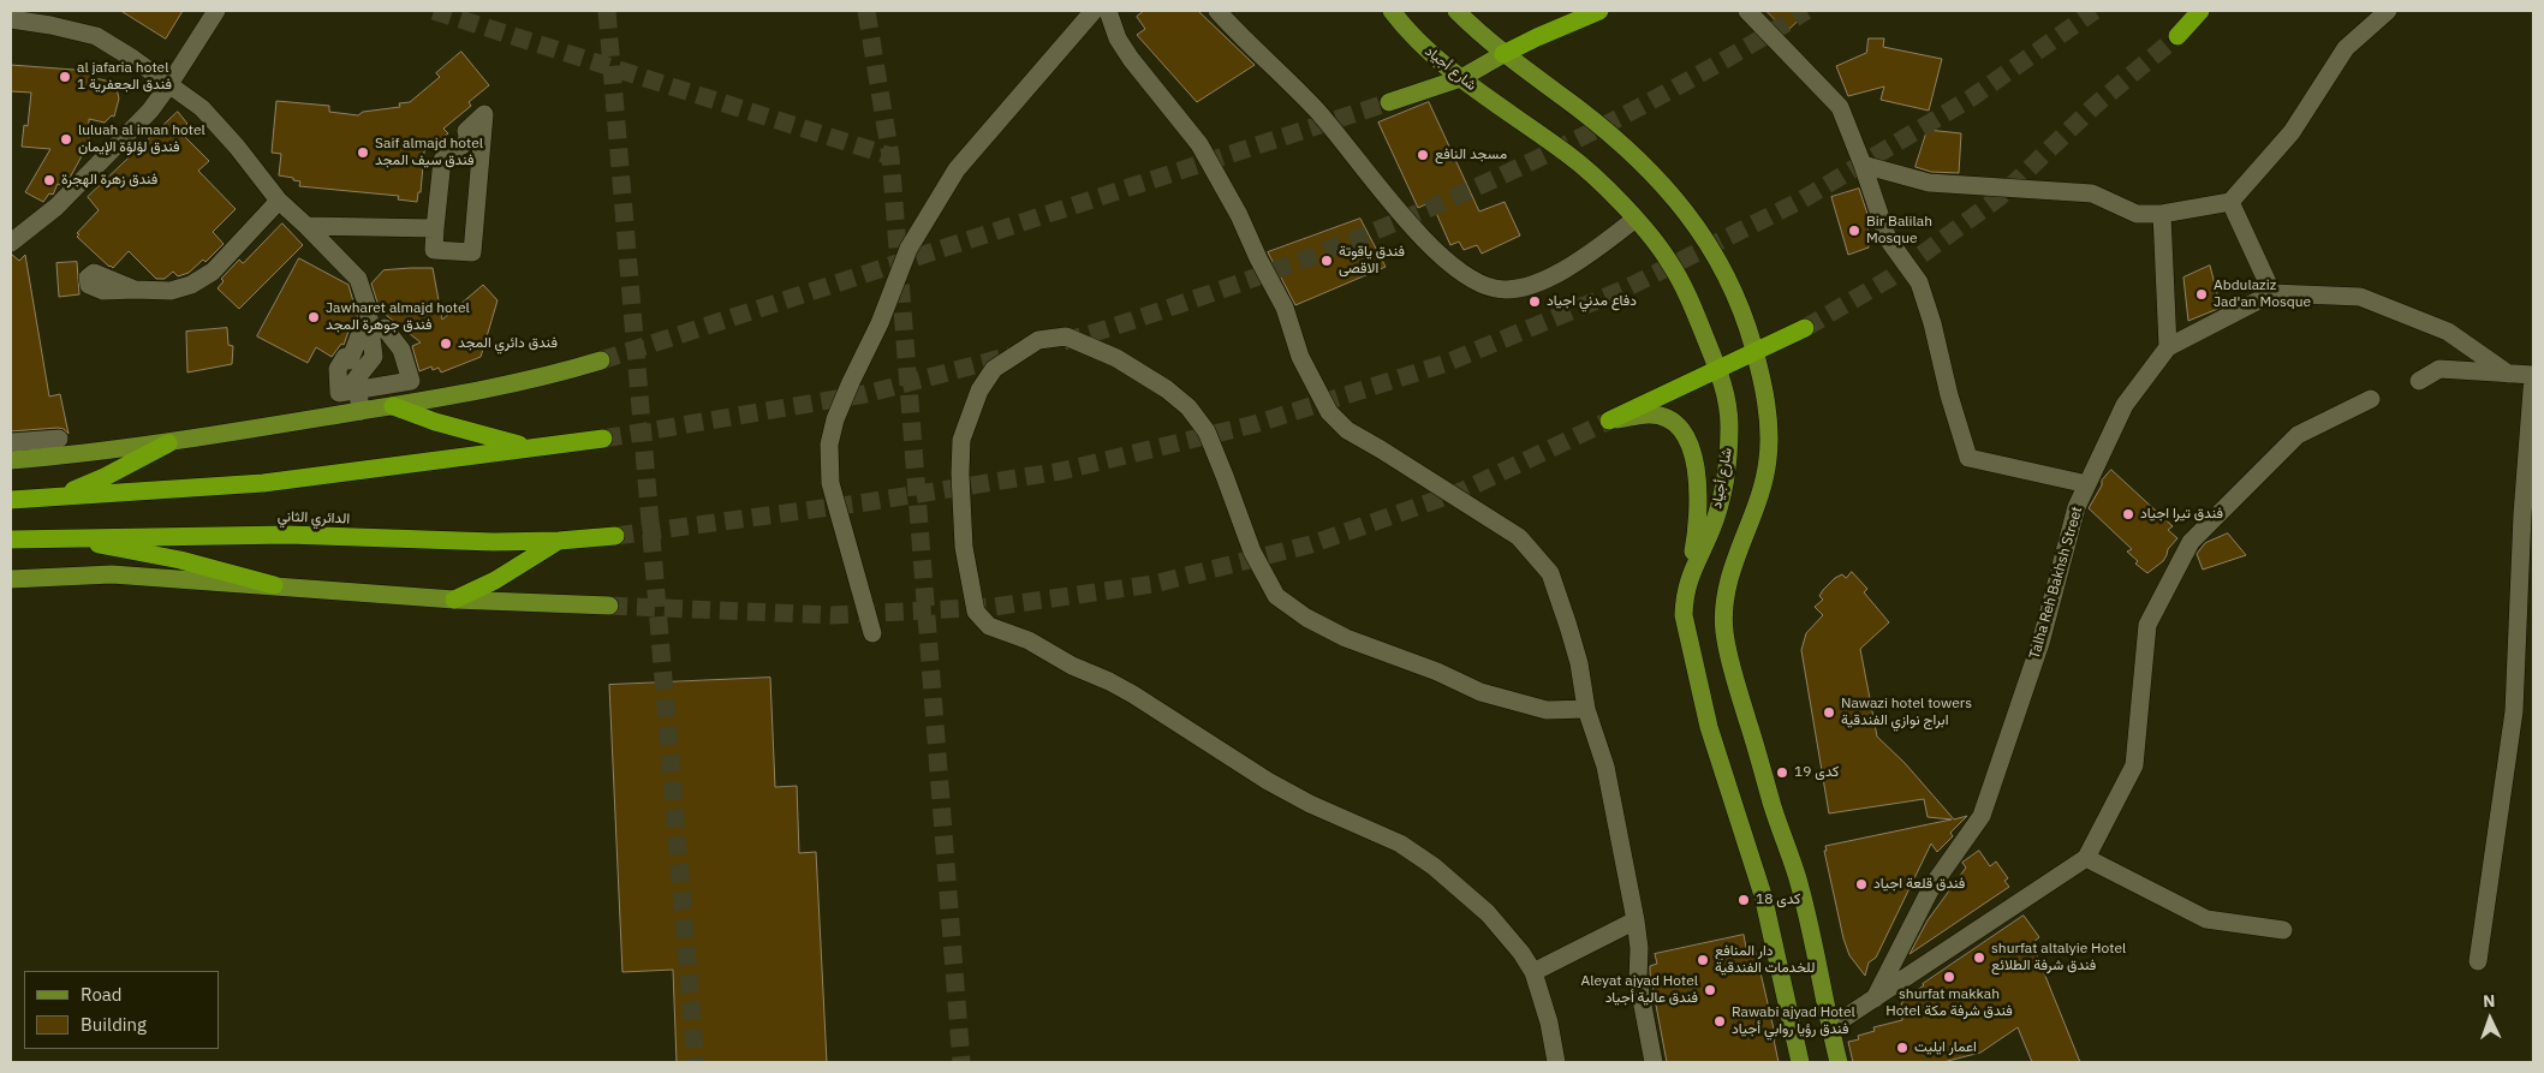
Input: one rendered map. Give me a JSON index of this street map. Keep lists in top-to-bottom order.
{
  "streets": {
    "highway": ["الدائري الثاني"],
    "main road": ["شارع أجياد"],
    "street": ["Talha Reh Bakhsh Street"]
  },
  "places": [
    "al jafaria hotel 1 فندق الجعفرية",
    "luluah al iman hotel فندق لؤلؤة الإيمان",
    "Saif almajd hotel فندق سيف المجد",
    "مسجد النافع",
    "فندق زهرة الهجرة",
    "Bir Balilah Mosque",
    "فندق ياقوتة الاقصى",
    "Abdulaziz Jad'an Mosque",
    "دفاع مدني اجياد",
    "Jawharet almajd hotel فندق جوهرة المجد",
    "فندق دائري المجد",
    "فندق تيرا اجياد",
    "Nawazi hotel towers ابراج نوازي الفندقية",
    "كدى 19",
    "فندق قلعة اجياد",
    "كدى 18",
    "shurfat altalyie Hotel فندق شرفة الطلائع",
    "دار المنافع للخدمات الفندقية",
    "shurfat makkah Hotel فندق شرفة مكة",
    "Aleyat ajyad Hotel فندق عالية أجياد",
    "Rawabi ajyad Hotel فندق رؤيا روابي أجياد",
    "اعمار ايليت"
  ],
  "legend": ["Road", "Building"],
  "north": "top"
}
